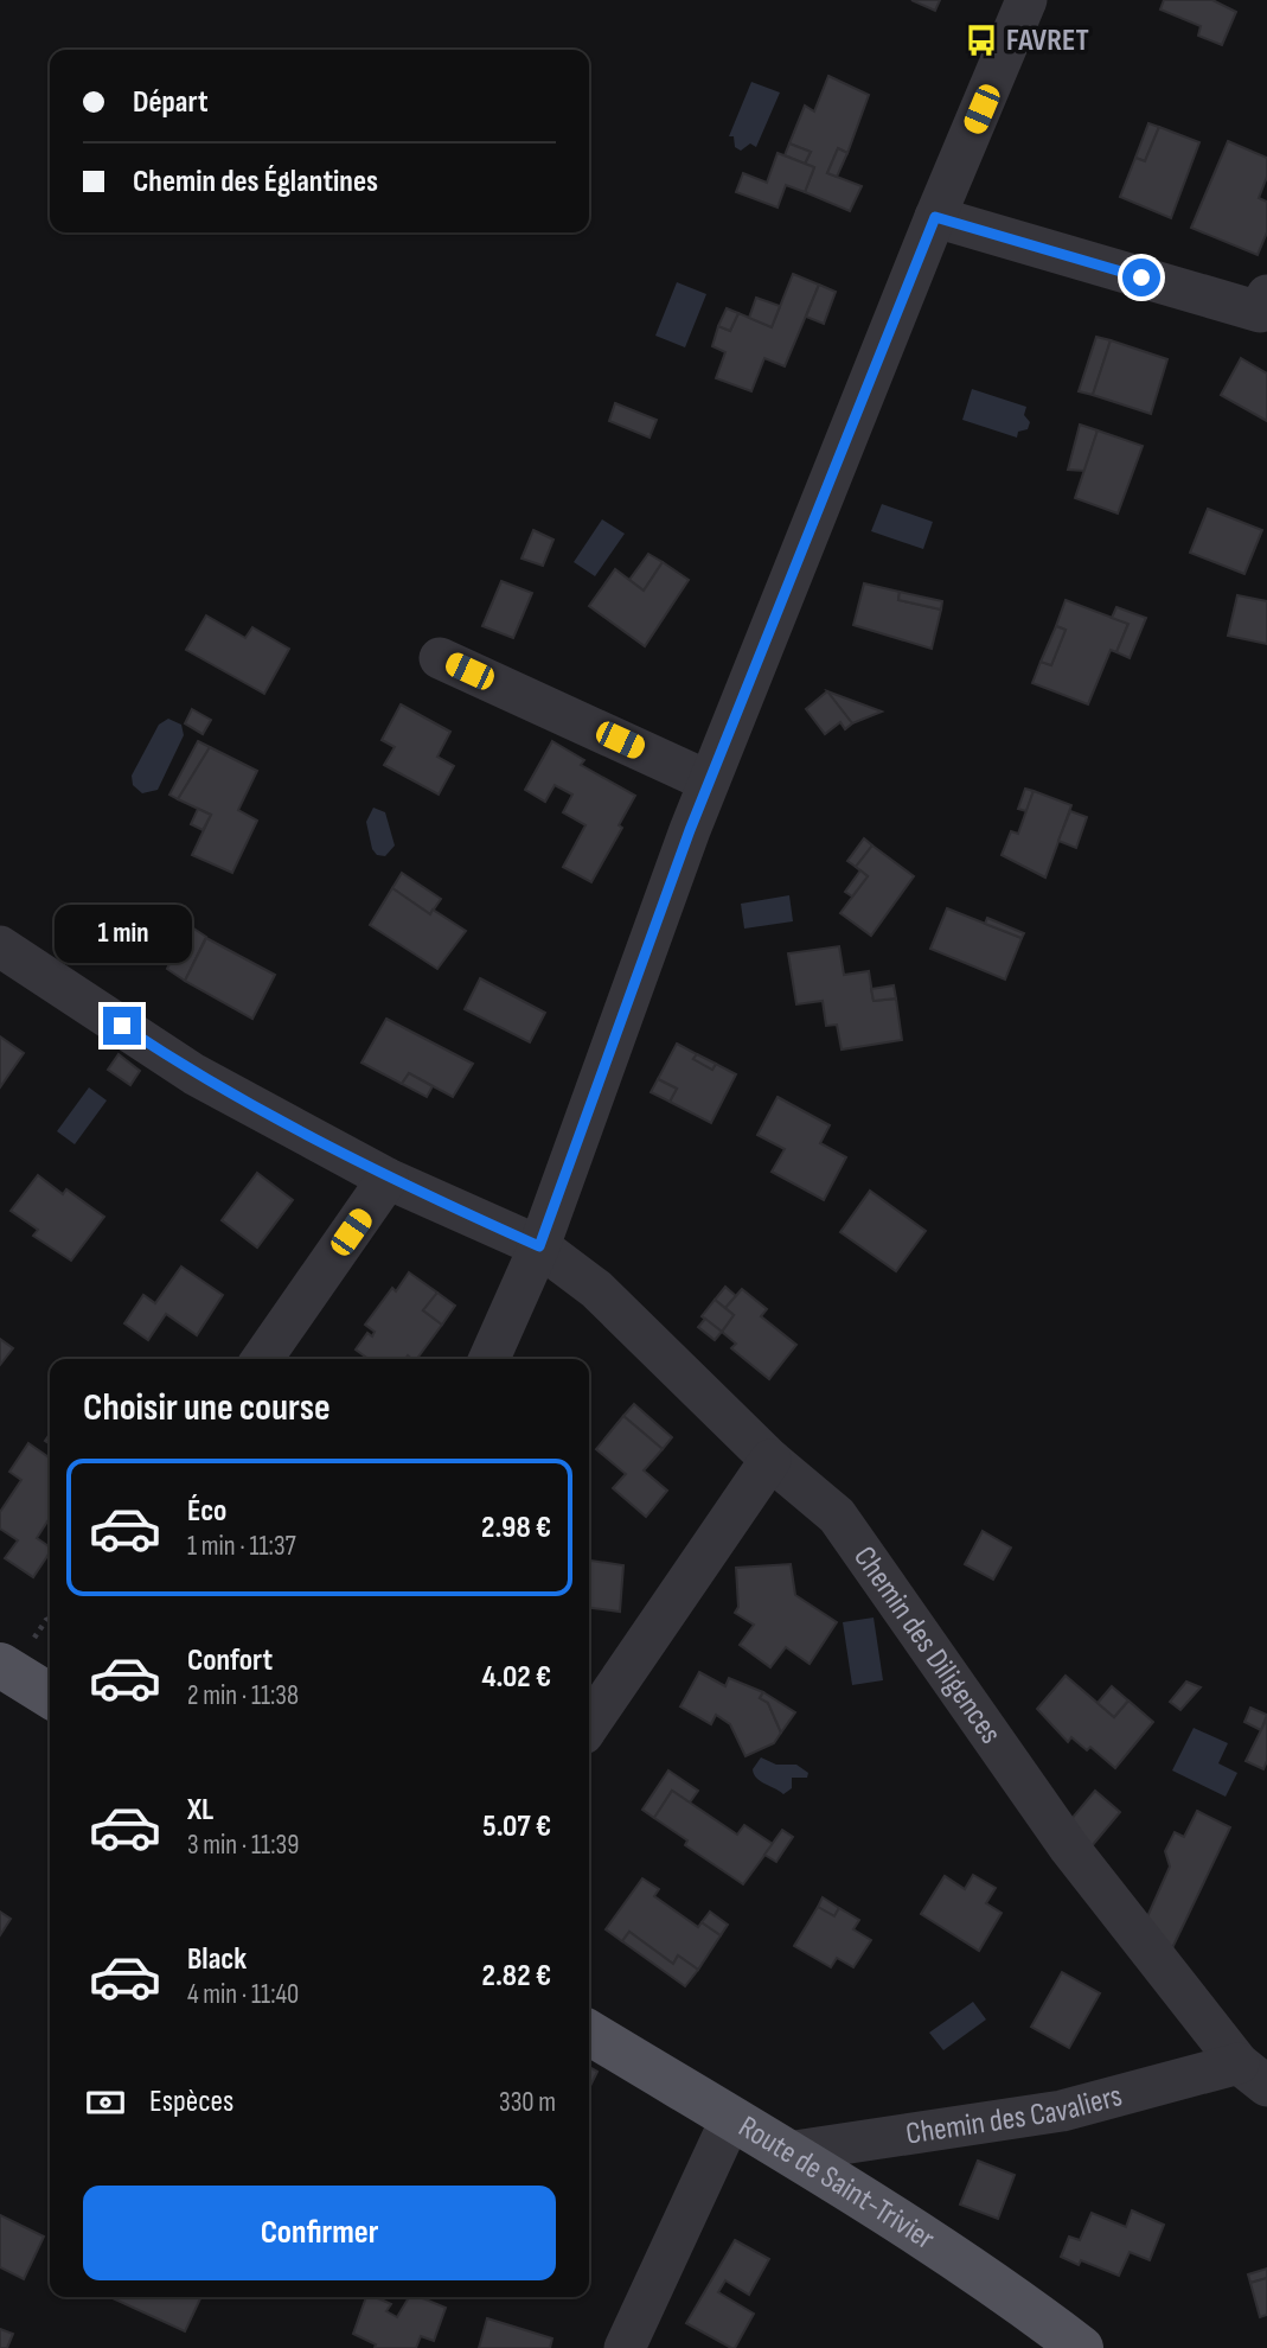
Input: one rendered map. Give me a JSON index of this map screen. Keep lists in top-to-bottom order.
{
  "streets": {
    "main road": ["Route de Saint-Trivier"],
    "street": ["Chemin des Diligences", "Chemin des Cavaliers"]
  },
  "crossings": [
    ["Chemin des Diligences", "Chemin des Cavaliers"],
    ["Chemin des Cavaliers", "Route de Saint-Trivier"]
  ],
  "places": {
    "bus stop": ["FAVRET"]
  },
  "page": {
    "banner": ["Départ", "Chemin des Églantines"],
    "bubble": "1 min",
    "heading": "Choisir une course",
    "list": [
      {
        "name": "Éco",
        "note": "1 min · 11:37",
        "value": "2.98 €"
      },
      {
        "name": "Confort",
        "note": "2 min · 11:38",
        "value": "4.02 €"
      },
      {
        "name": "XL",
        "note": "3 min · 11:39",
        "value": "5.07 €"
      },
      {
        "name": "Black",
        "note": "4 min · 11:40",
        "value": "2.82 €"
      }
    ],
    "pay": ["Espèces", "330 m"],
    "buttons": "Confirmer"
  }
}
